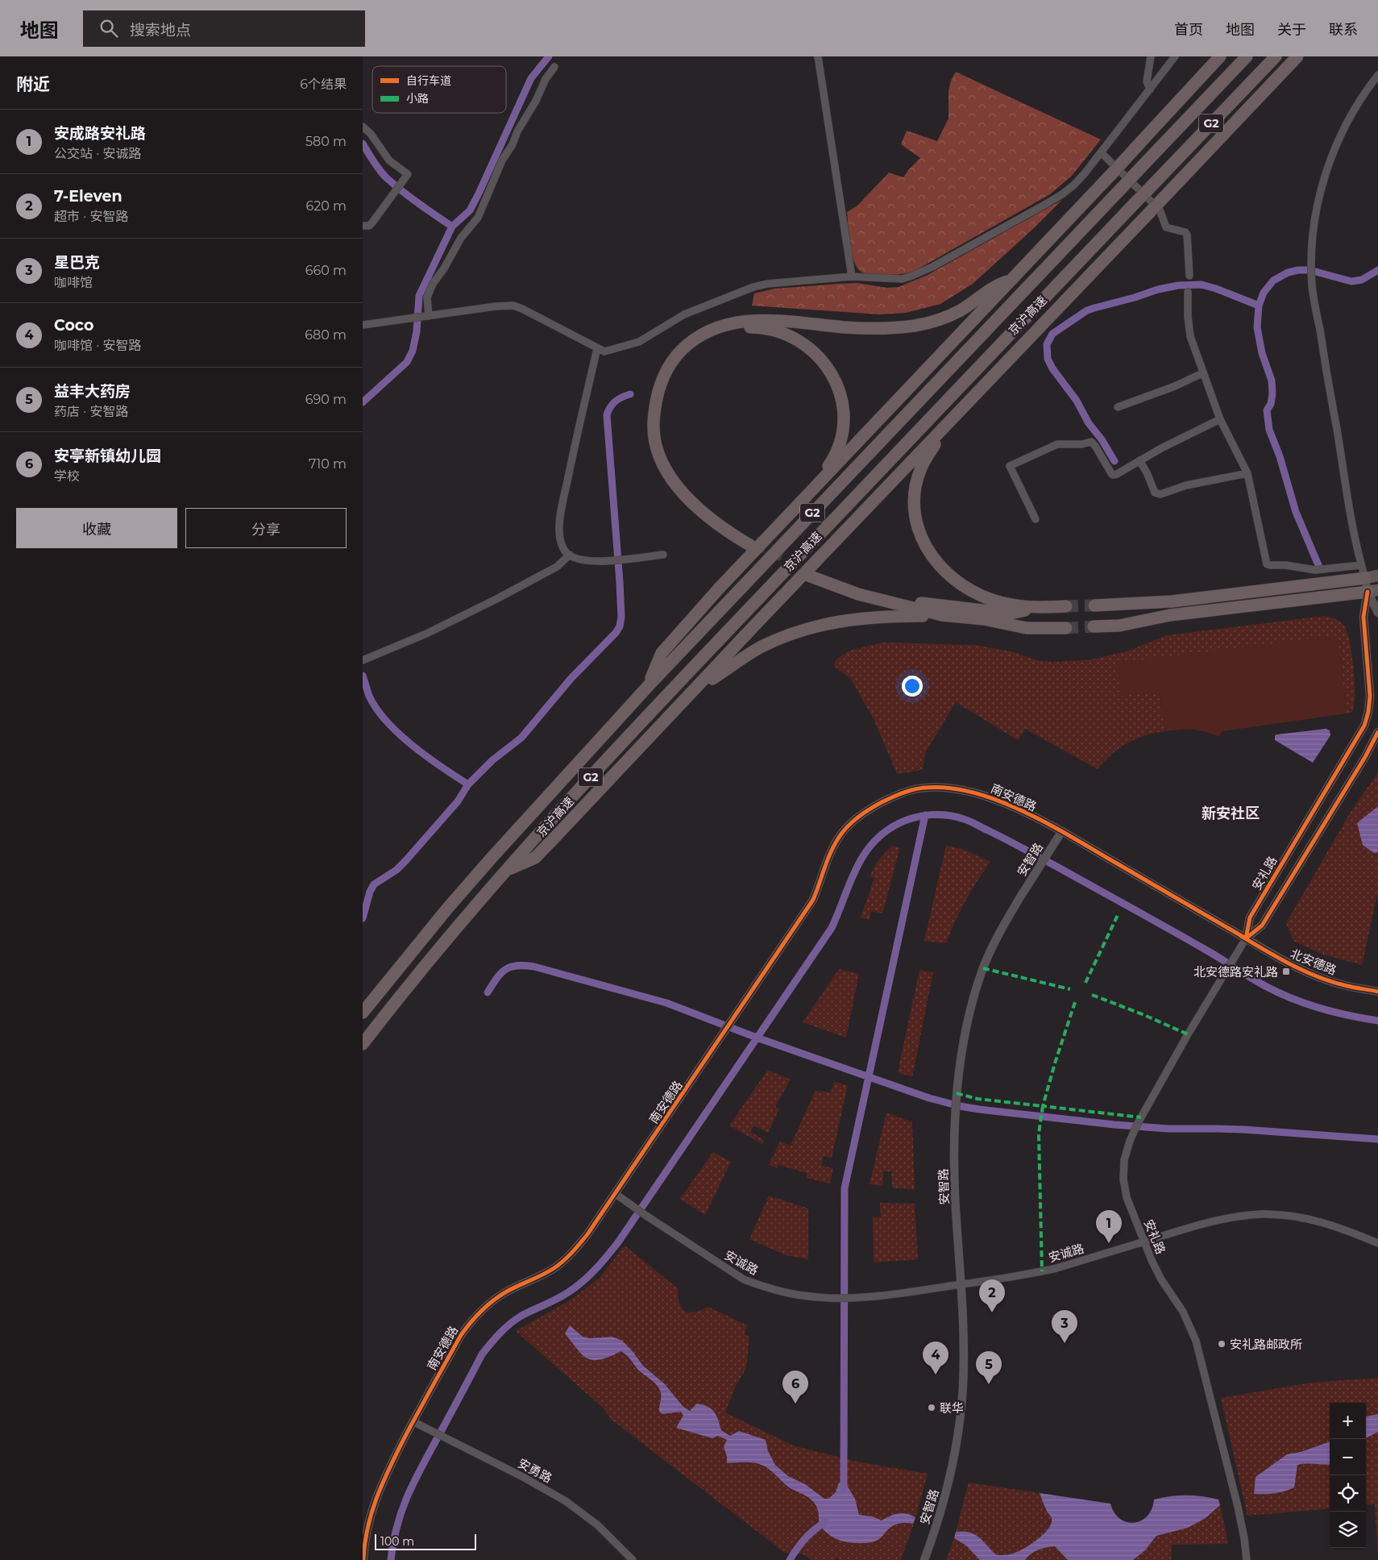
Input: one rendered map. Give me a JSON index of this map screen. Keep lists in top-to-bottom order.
{
  "streets": {
    "highway": ["G2", "京沪高速"],
    "street": [
      "南安德路",
      "安智路",
      "安礼路",
      "北安德路",
      "安诚路",
      "安勇路"
    ]
  },
  "crossings": [
    ["南安德路", "安智路"],
    ["南安德路", "安礼路"],
    ["南安德路", "北安德路"],
    ["南安德路", "安诚路"],
    ["南安德路", "安勇路"],
    ["安智路", "安诚路"],
    ["安礼路", "北安德路"],
    ["安礼路", "安诚路"]
  ],
  "districts": ["新安社区"],
  "places": {
    "transit": ["北安德路安礼路"],
    "other": ["安礼路邮政所", "联华"]
  },
  "legend": ["自行车道", "小路"],
  "scale_bar": "100 m",
  "page": {
    "header": "地图",
    "search": "搜索地点",
    "nav": [
      "首页",
      "地图",
      "关于",
      "联系"
    ],
    "heading": ["附近", "6个结果"],
    "list": [
      {
        "mark": "1",
        "name": "安成路安礼路",
        "note": "公交站 · 安诚路",
        "value": "580 m"
      },
      {
        "mark": "2",
        "name": "7-Eleven",
        "note": "超市 · 安智路",
        "value": "620 m"
      },
      {
        "mark": "3",
        "name": "星巴克",
        "note": "咖啡馆",
        "value": "660 m"
      },
      {
        "mark": "4",
        "name": "Coco",
        "note": "咖啡馆 · 安智路",
        "value": "680 m"
      },
      {
        "mark": "5",
        "name": "益丰大药房",
        "note": "药店 · 安智路",
        "value": "690 m"
      },
      {
        "mark": "6",
        "name": "安亭新镇幼儿园",
        "note": "学校",
        "value": "710 m"
      }
    ],
    "buttons": ["收藏", "分享"],
    "pins": [
      "1",
      "2",
      "3",
      "4",
      "5",
      "6"
    ],
    "map_buttons": ["+", "−"],
    "scale": "100 m"
  }
}
